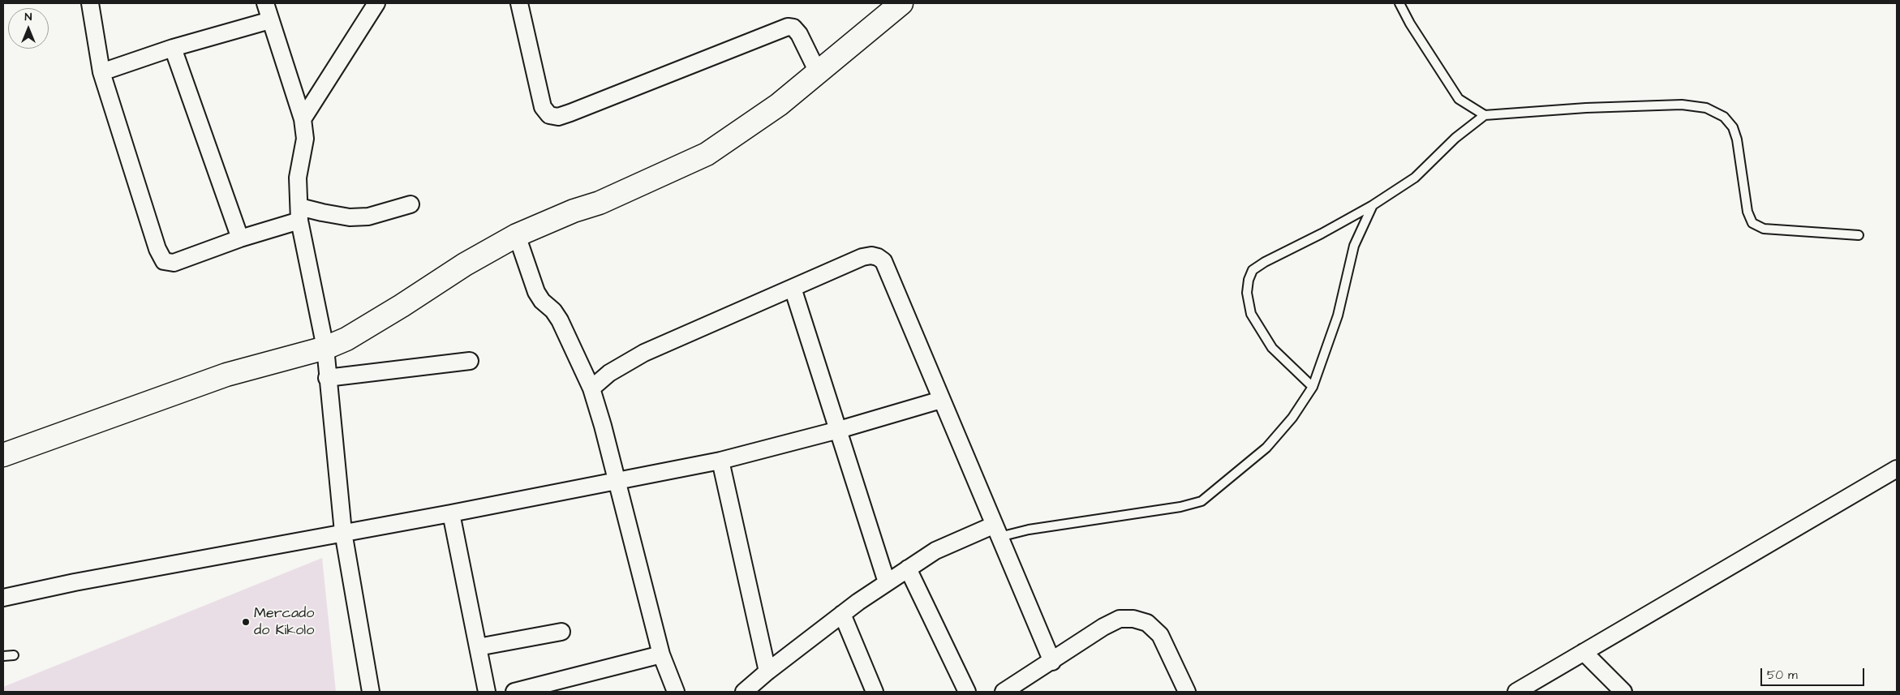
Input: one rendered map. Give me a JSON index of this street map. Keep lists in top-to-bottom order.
{
  "places": ["Mercado do Kikolo"],
  "scale_bar": "50 m",
  "north": "top"
}
